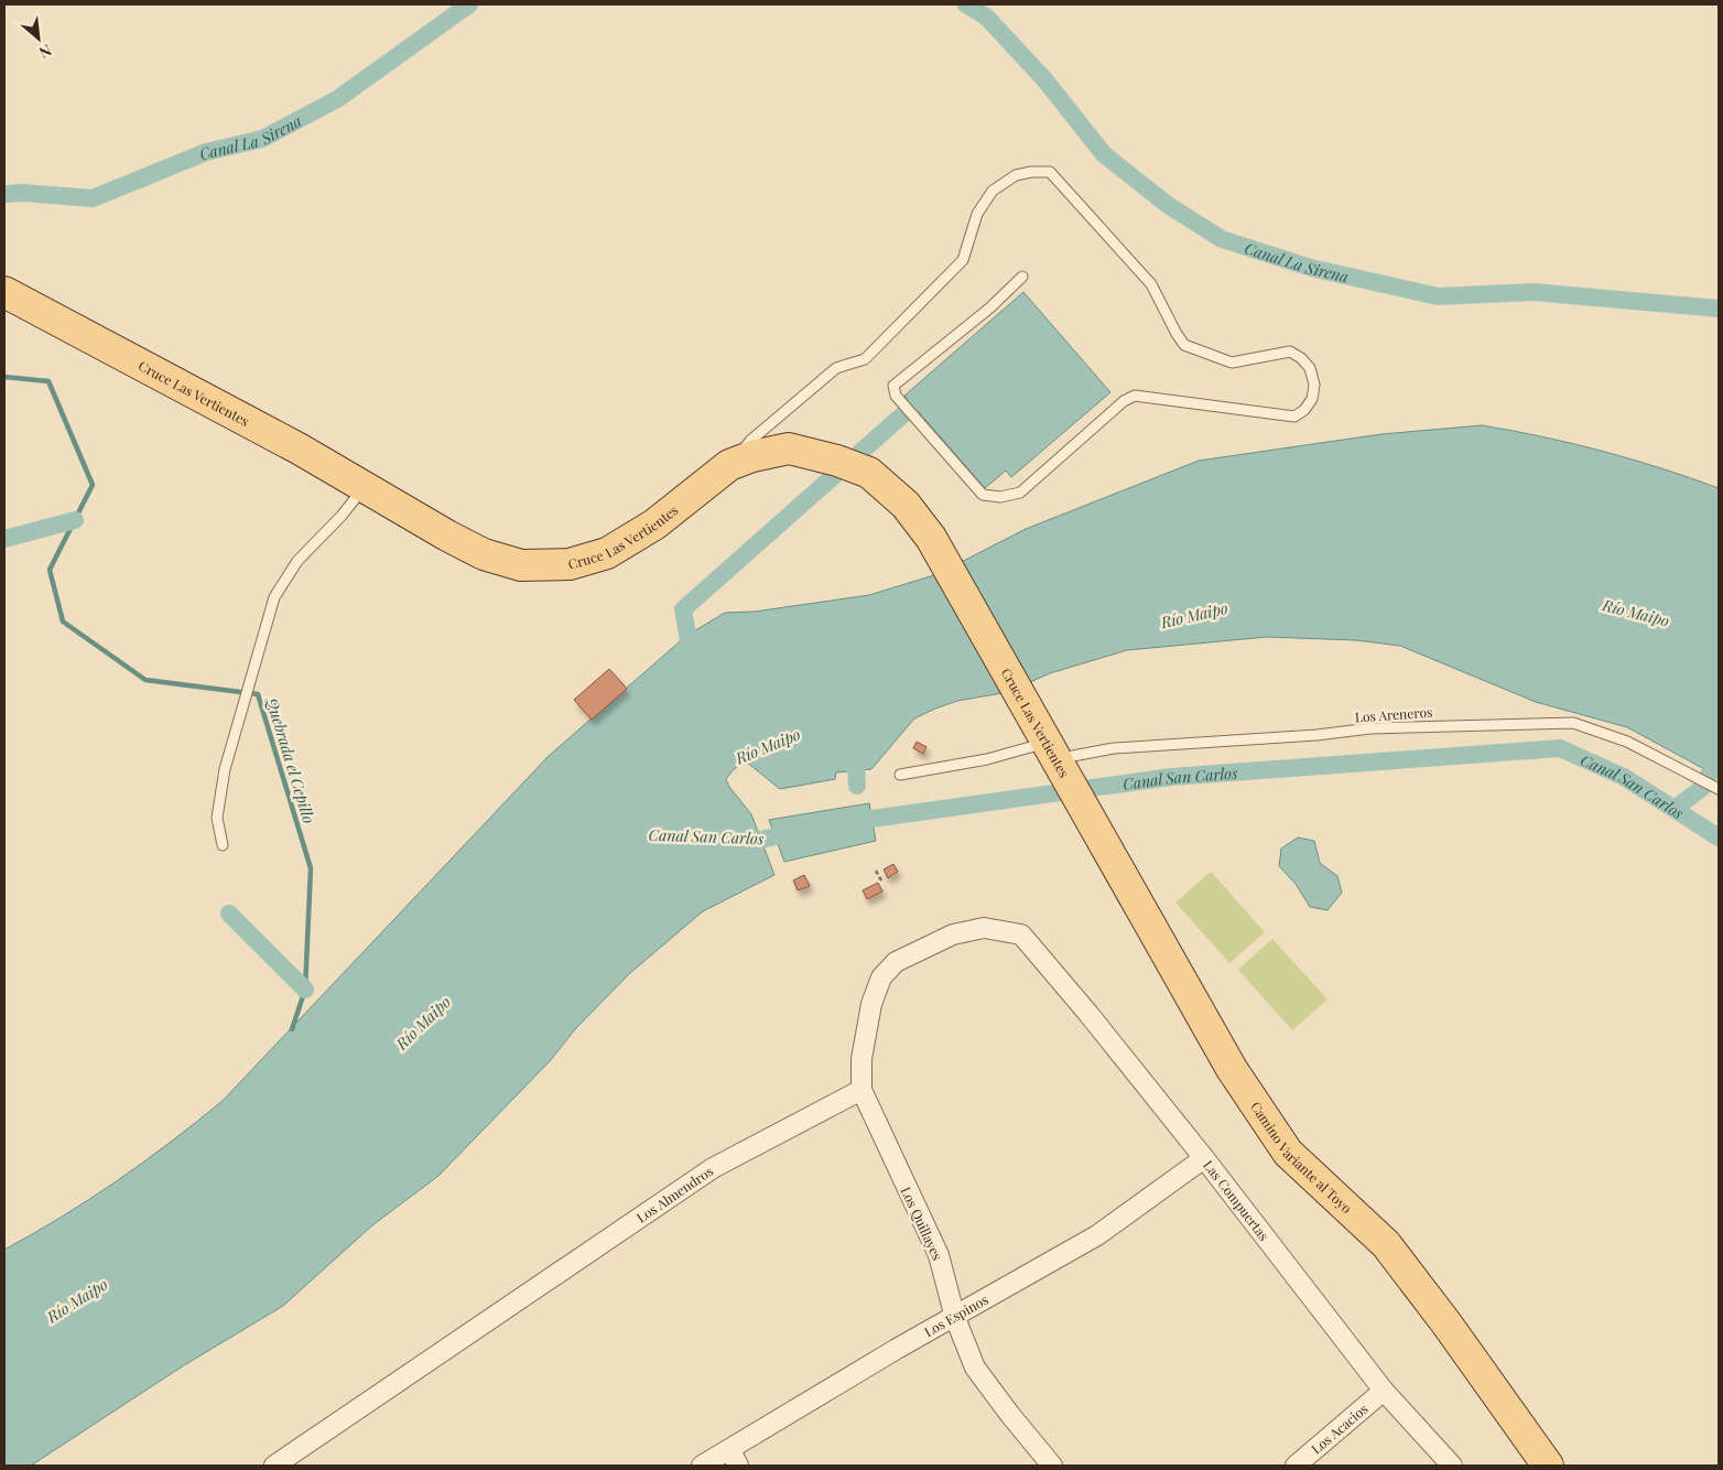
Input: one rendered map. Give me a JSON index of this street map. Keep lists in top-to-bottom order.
{
  "streets": {
    "main road": ["Cruce Las Vertientes", "Camino Variante al Toyo"],
    "street": [
      "Los Almendros",
      "Las Compuertas",
      "Los Quillayes",
      "Los Espinos",
      "Los Acacios"
    ],
    "lane": ["Los Areneros"]
  },
  "crossings": [
    ["Cruce Las Vertientes", "Los Areneros"],
    ["Cruce Las Vertientes", "Camino Variante al Toyo"],
    ["Los Almendros", "Las Compuertas"],
    ["Los Almendros", "Los Quillayes"],
    ["Las Compuertas", "Los Quillayes"],
    ["Las Compuertas", "Los Espinos"],
    ["Las Compuertas", "Los Acacios"],
    ["Los Quillayes", "Los Espinos"]
  ],
  "water": [
    "Canal La Sirena",
    "Río Maipo",
    "Quebrada el Cepillo",
    "Canal San Carlos"
  ],
  "north": "bottom right"
}
